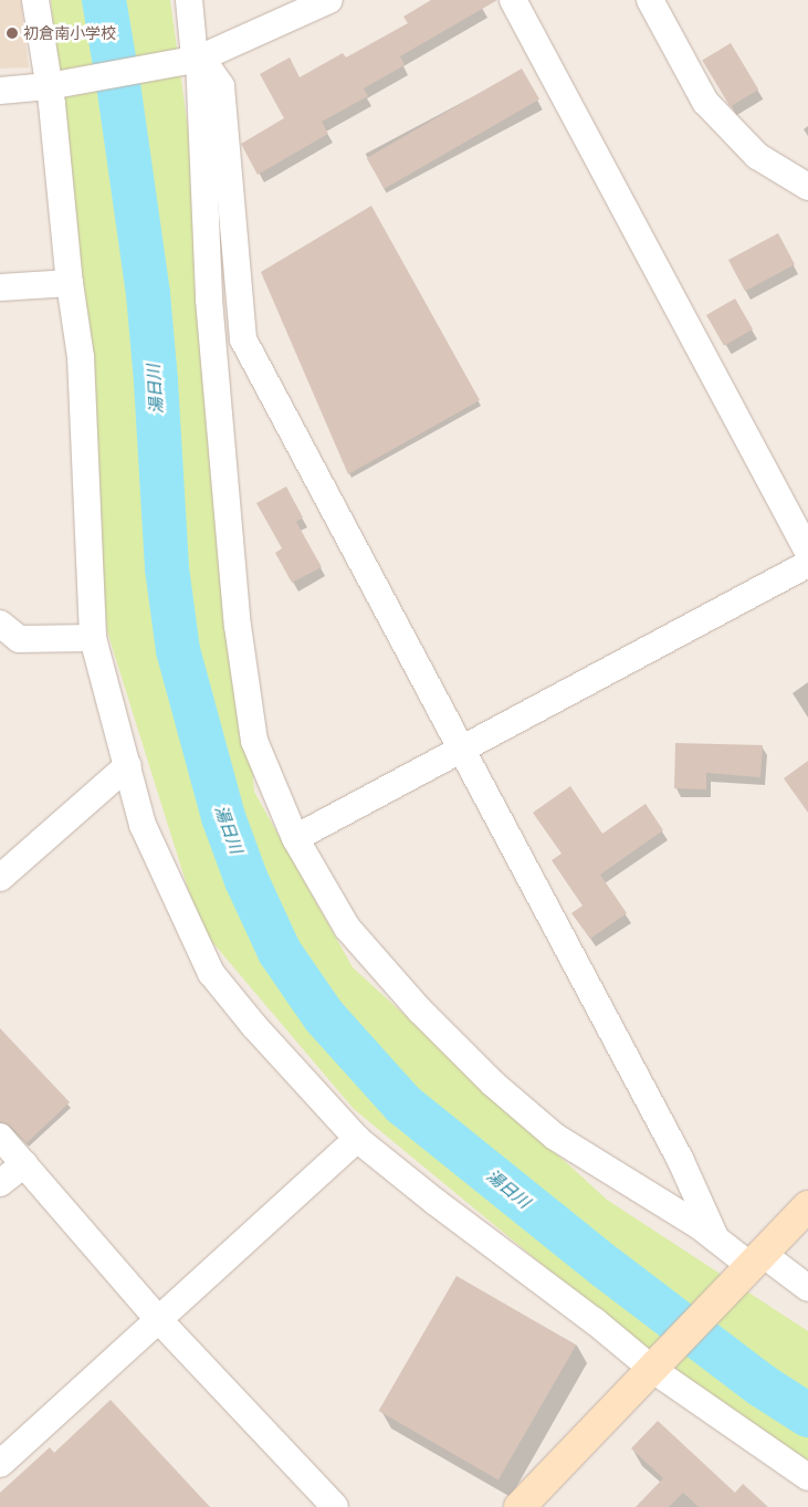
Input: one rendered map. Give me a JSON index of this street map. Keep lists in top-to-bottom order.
{
  "water": ["湯日川"],
  "places": ["初倉南小学校"]
}
